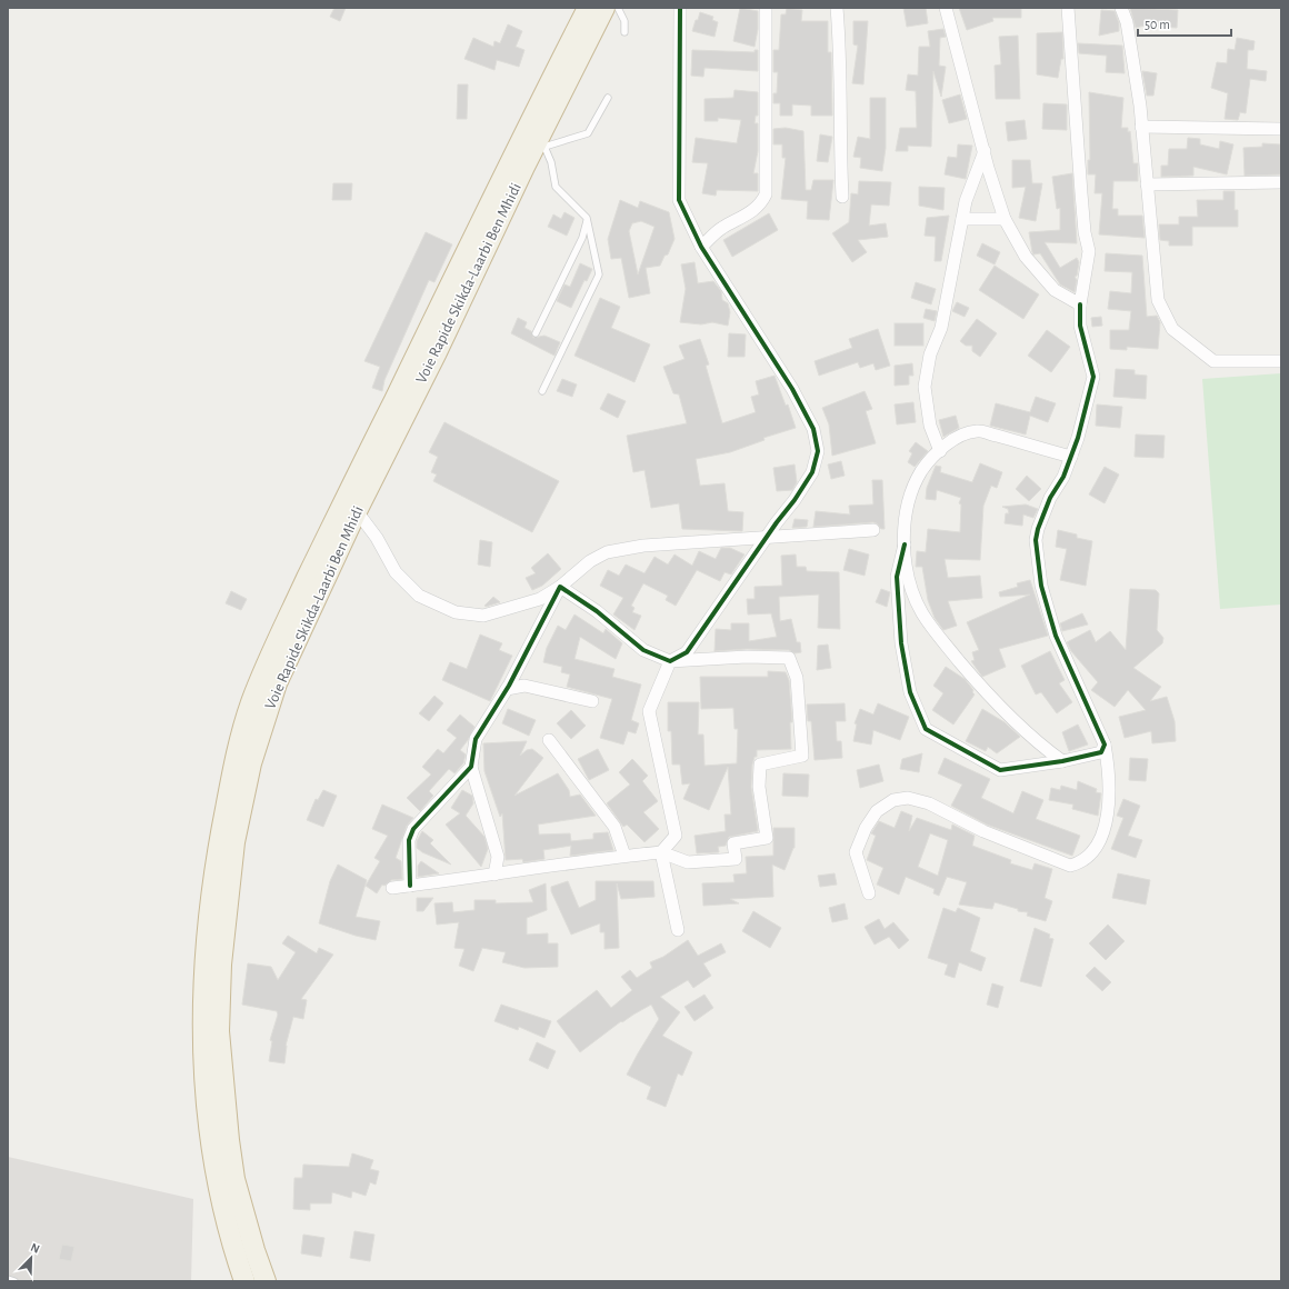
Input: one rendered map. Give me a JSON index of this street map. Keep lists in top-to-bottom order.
{
  "streets": {
    "highway": ["Voie Rapide Skikda-Laarbi Ben Mhidi"]
  },
  "scale_bar": "50 m",
  "north": "top right"
}
